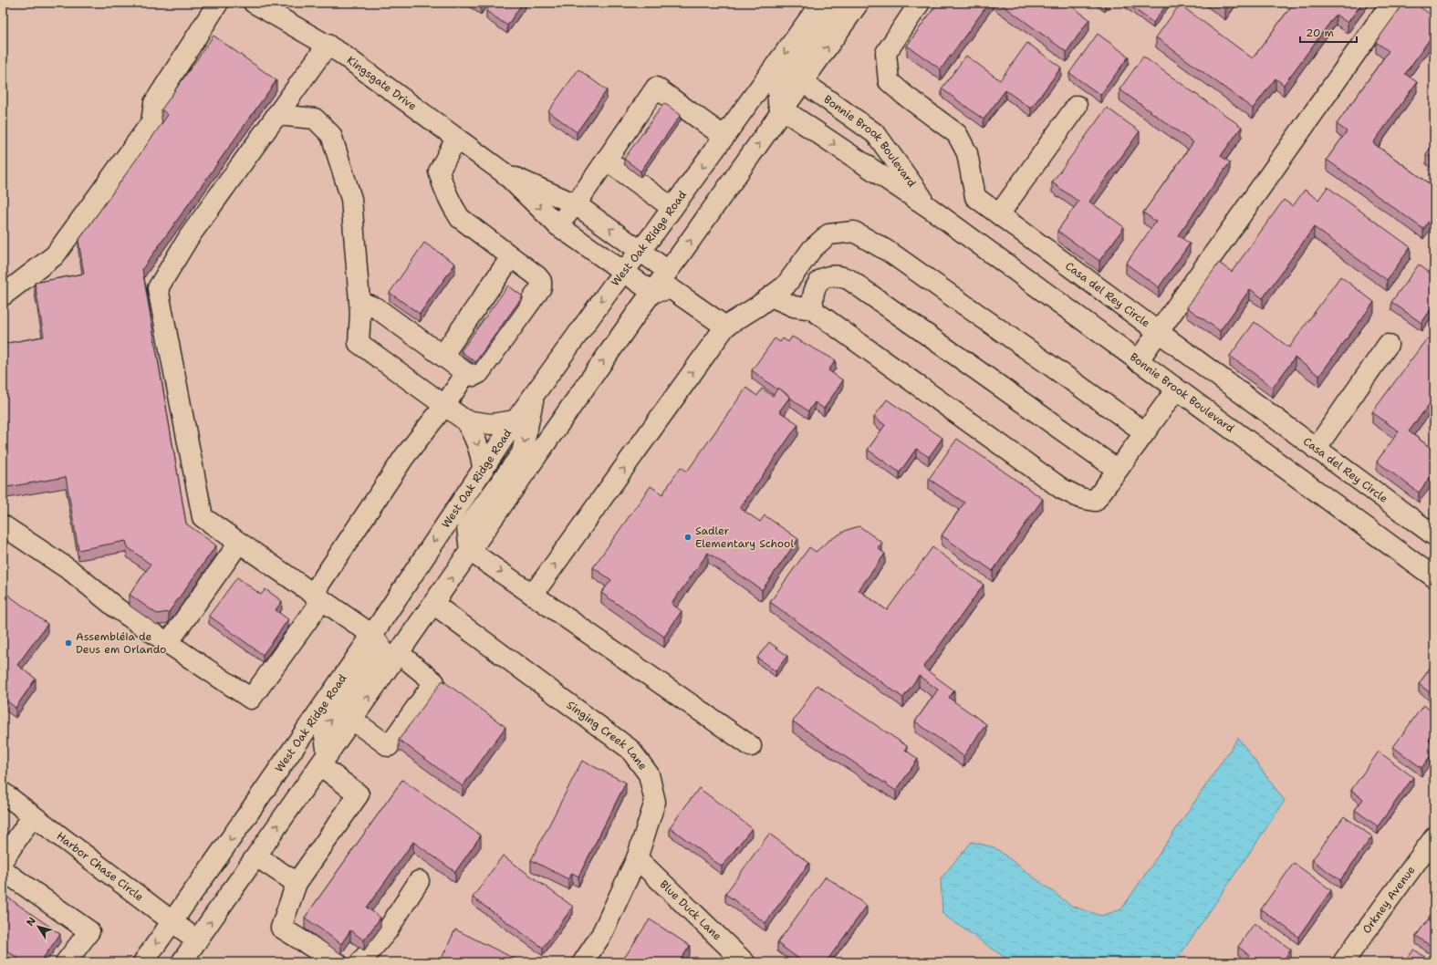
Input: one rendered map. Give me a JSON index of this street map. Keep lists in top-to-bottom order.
{
  "streets": {
    "street": [
      "Kingsgate Drive",
      "Bonnie Brook Boulevard",
      "West Oak Ridge Road",
      "Casa del Rey Circle",
      "Singing Creek Lane",
      "Harbor Chase Circle",
      "Orkney Avenue",
      "Blue Duck Lane"
    ]
  },
  "crossings": [
    ["Kingsgate Drive", "West Oak Ridge Road"],
    ["West Oak Ridge Road", "Harbor Chase Circle"],
    ["Singing Creek Lane", "Blue Duck Lane"]
  ],
  "places": ["Sadler Elementary School", "Assembléia de Deus em Orlando"],
  "scale_bar": "20 m",
  "north": "top left"
}
